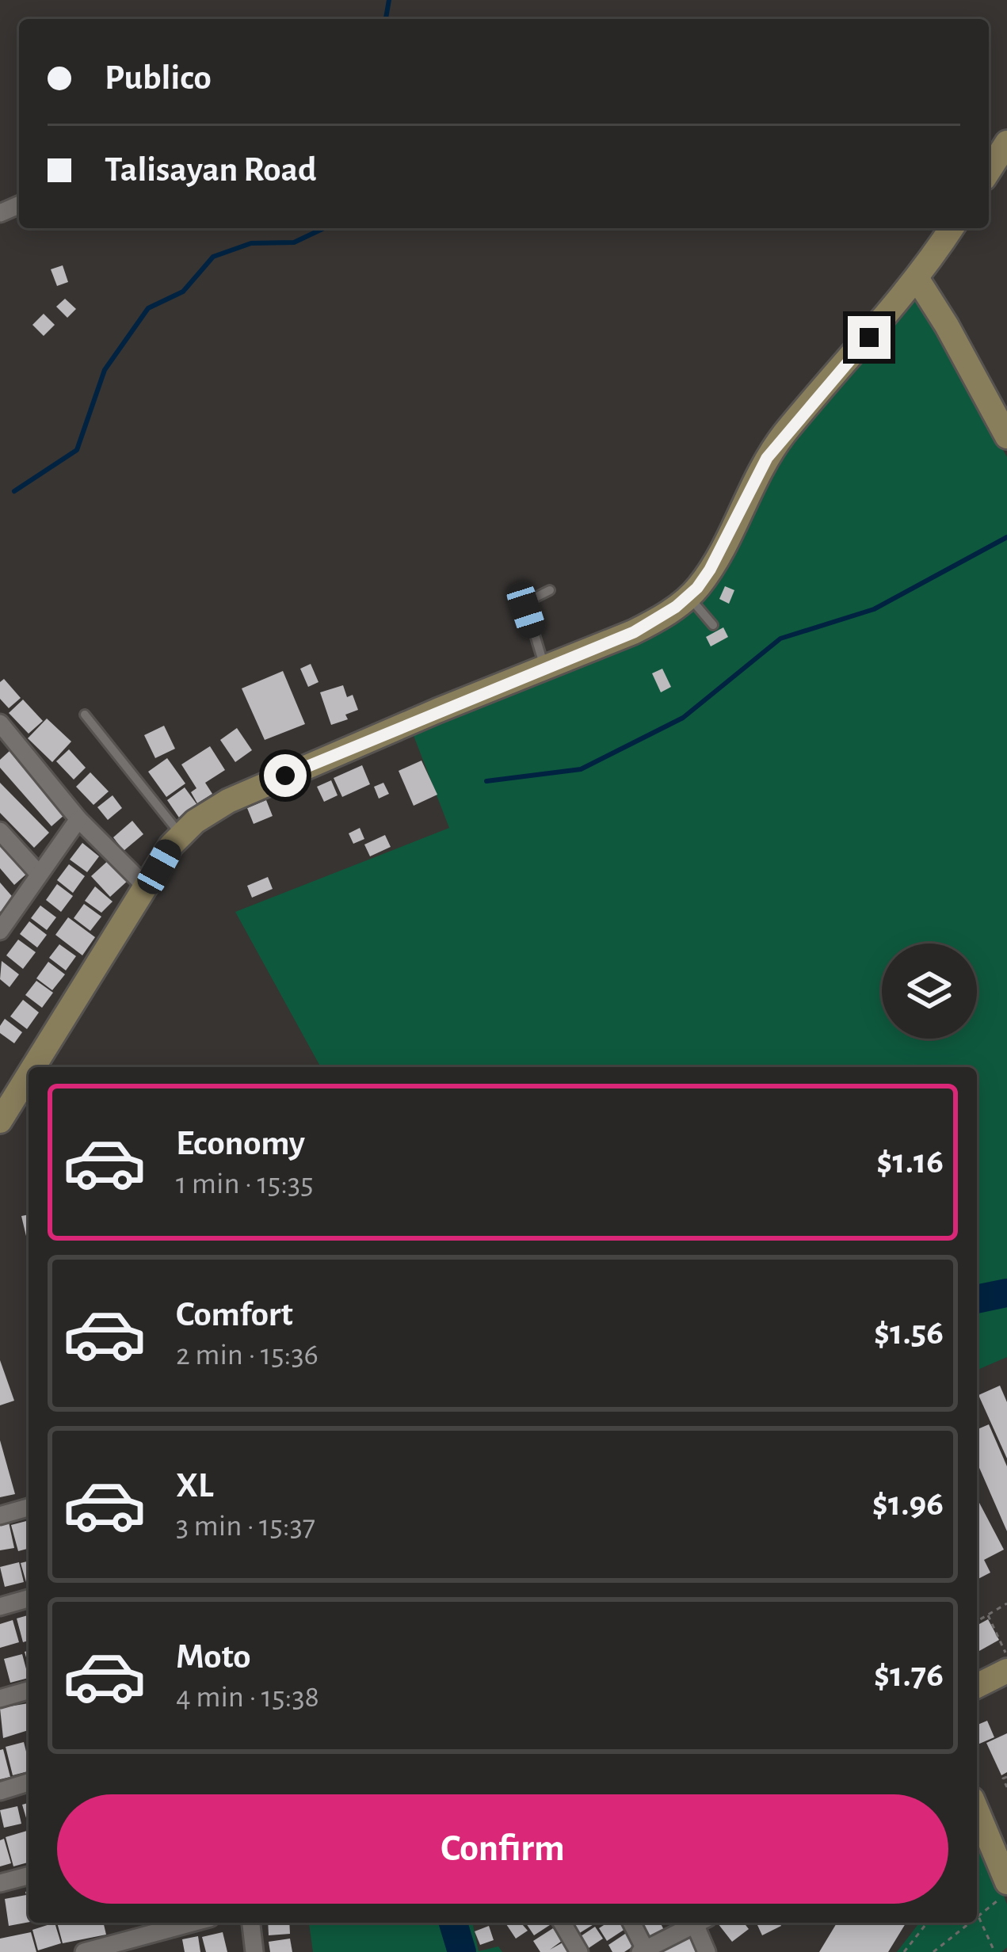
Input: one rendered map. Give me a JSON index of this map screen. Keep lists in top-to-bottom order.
{
  "page": {
    "banner": ["Publico", "Talisayan Road"],
    "list": [
      {
        "name": "Economy",
        "note": "1 min · 15:35",
        "value": "$1.16"
      },
      {
        "name": "Comfort",
        "note": "2 min · 15:36",
        "value": "$1.56"
      },
      {
        "name": "XL",
        "note": "3 min · 15:37",
        "value": "$1.96"
      },
      {
        "name": "Moto",
        "note": "4 min · 15:38",
        "value": "$1.76"
      }
    ],
    "buttons": "Confirm"
  }
}
